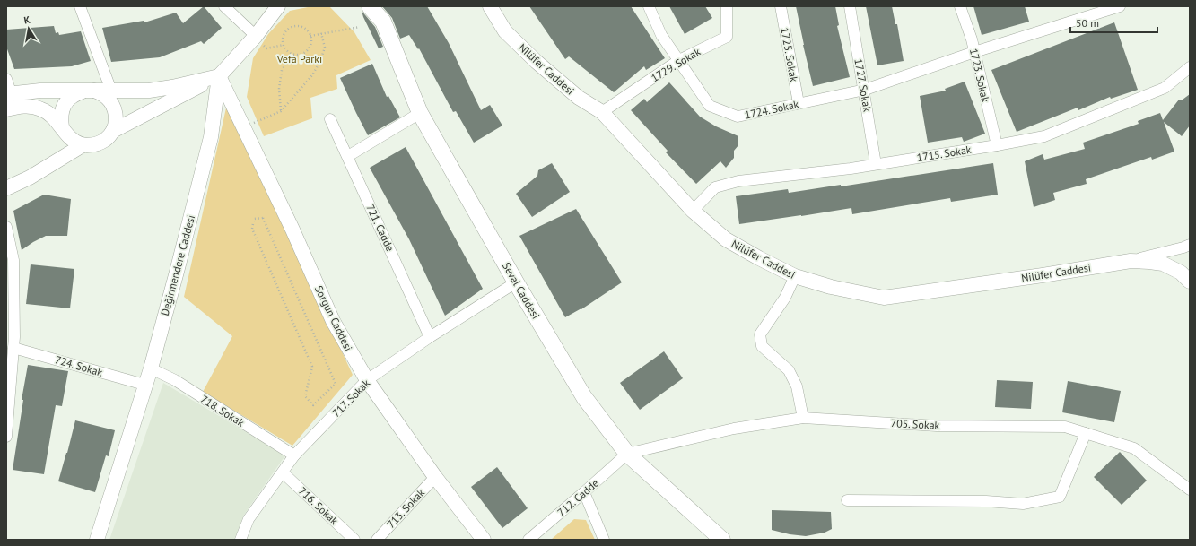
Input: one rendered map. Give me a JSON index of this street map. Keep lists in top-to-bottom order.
{
  "streets": {
    "main road": ["Seval Caddesi"],
    "street": [
      "1725. Sokak",
      "1729. Sokak",
      "Nilüfer Caddesi",
      "1723. Sokak",
      "1727. Sokak",
      "1724. Sokak",
      "1715. Sokak",
      "721. Cadde",
      "Değirmendere Caddesi",
      "Sorgun Caddesi",
      "724. Sokak",
      "717. Sokak",
      "718. Sokak",
      "705. Sokak",
      "712. Cadde",
      "716. Sokak",
      "713. Sokak"
    ]
  },
  "crossings": [
    ["1725. Sokak", "1724. Sokak"],
    ["1729. Sokak", "Nilüfer Caddesi"],
    ["1729. Sokak", "1724. Sokak"],
    ["Nilüfer Caddesi", "1715. Sokak"],
    ["1723. Sokak", "1724. Sokak"],
    ["1723. Sokak", "1715. Sokak"],
    ["1727. Sokak", "1724. Sokak"],
    ["1727. Sokak", "1715. Sokak"],
    ["721. Cadde", "717. Sokak"],
    ["Değirmendere Caddesi", "Sorgun Caddesi"],
    ["Değirmendere Caddesi", "724. Sokak"],
    ["Değirmendere Caddesi", "718. Sokak"],
    ["Seval Caddesi", "717. Sokak"],
    ["Seval Caddesi", "705. Sokak"],
    ["Seval Caddesi", "712. Cadde"],
    ["Sorgun Caddesi", "717. Sokak"],
    ["Sorgun Caddesi", "713. Sokak"],
    ["717. Sokak", "718. Sokak"],
    ["717. Sokak", "716. Sokak"],
    ["705. Sokak", "712. Cadde"]
  ],
  "parks": ["Vefa Parkı"],
  "scale_bar": "50 m",
  "north": "top"
}
